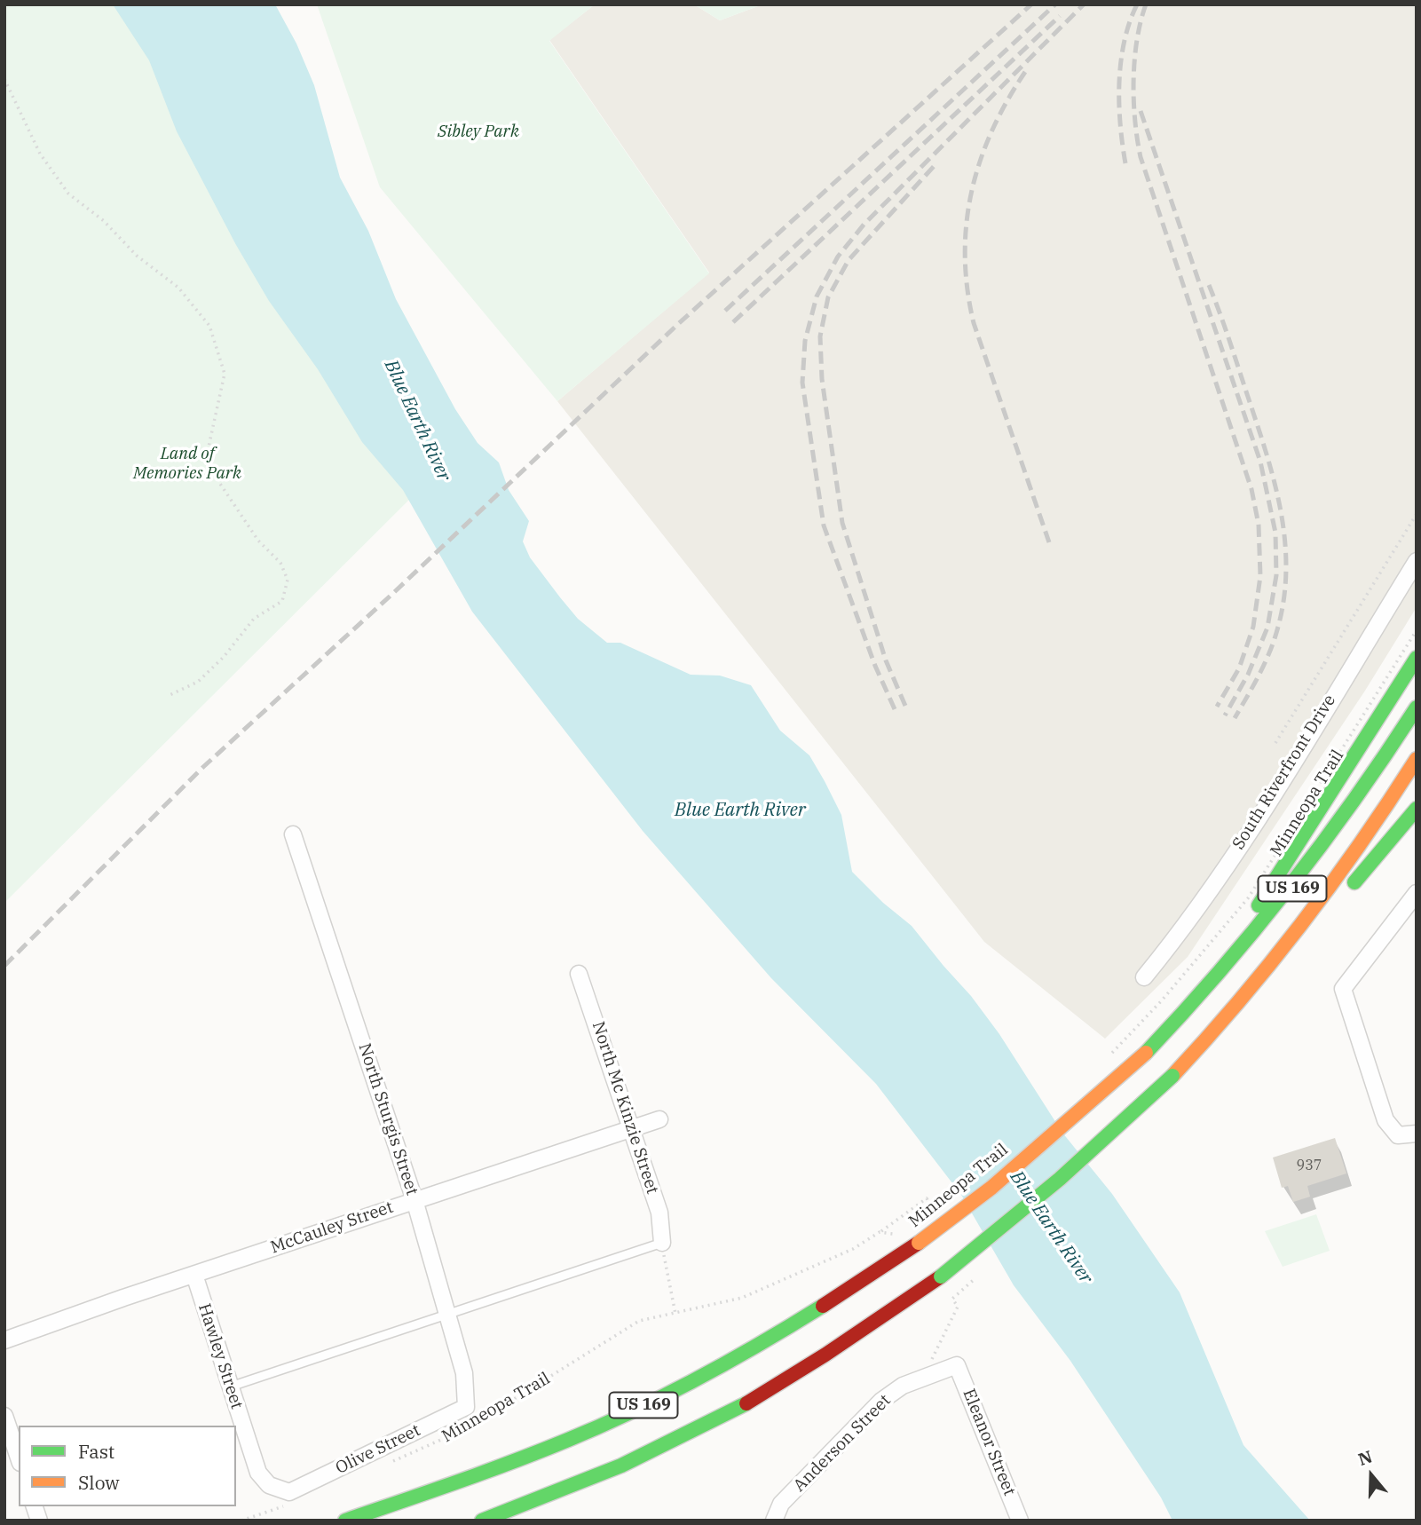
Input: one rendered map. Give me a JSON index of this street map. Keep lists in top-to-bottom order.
{
  "streets": {
    "highway": ["US 169"],
    "street": [
      "South Riverfront Drive",
      "North Mc Kinzie Street",
      "North Sturgis Street",
      "McCauley Street",
      "Hawley Street",
      "Eleanor Street",
      "Anderson Street",
      "Olive Street"
    ],
    "path": ["Minneopa Trail"]
  },
  "crossings": [
    ["North Mc Kinzie Street", "McCauley Street"],
    ["North Sturgis Street", "McCauley Street"],
    ["North Sturgis Street", "Olive Street"],
    ["McCauley Street", "Hawley Street"],
    ["Hawley Street", "Olive Street"],
    ["Eleanor Street", "Anderson Street"]
  ],
  "water": ["Blue Earth River"],
  "parks": ["Sibley Park", "Land of Memories Park"],
  "house_numbers": ["937"],
  "legend": ["Fast", "Slow"],
  "north": "top"
}
